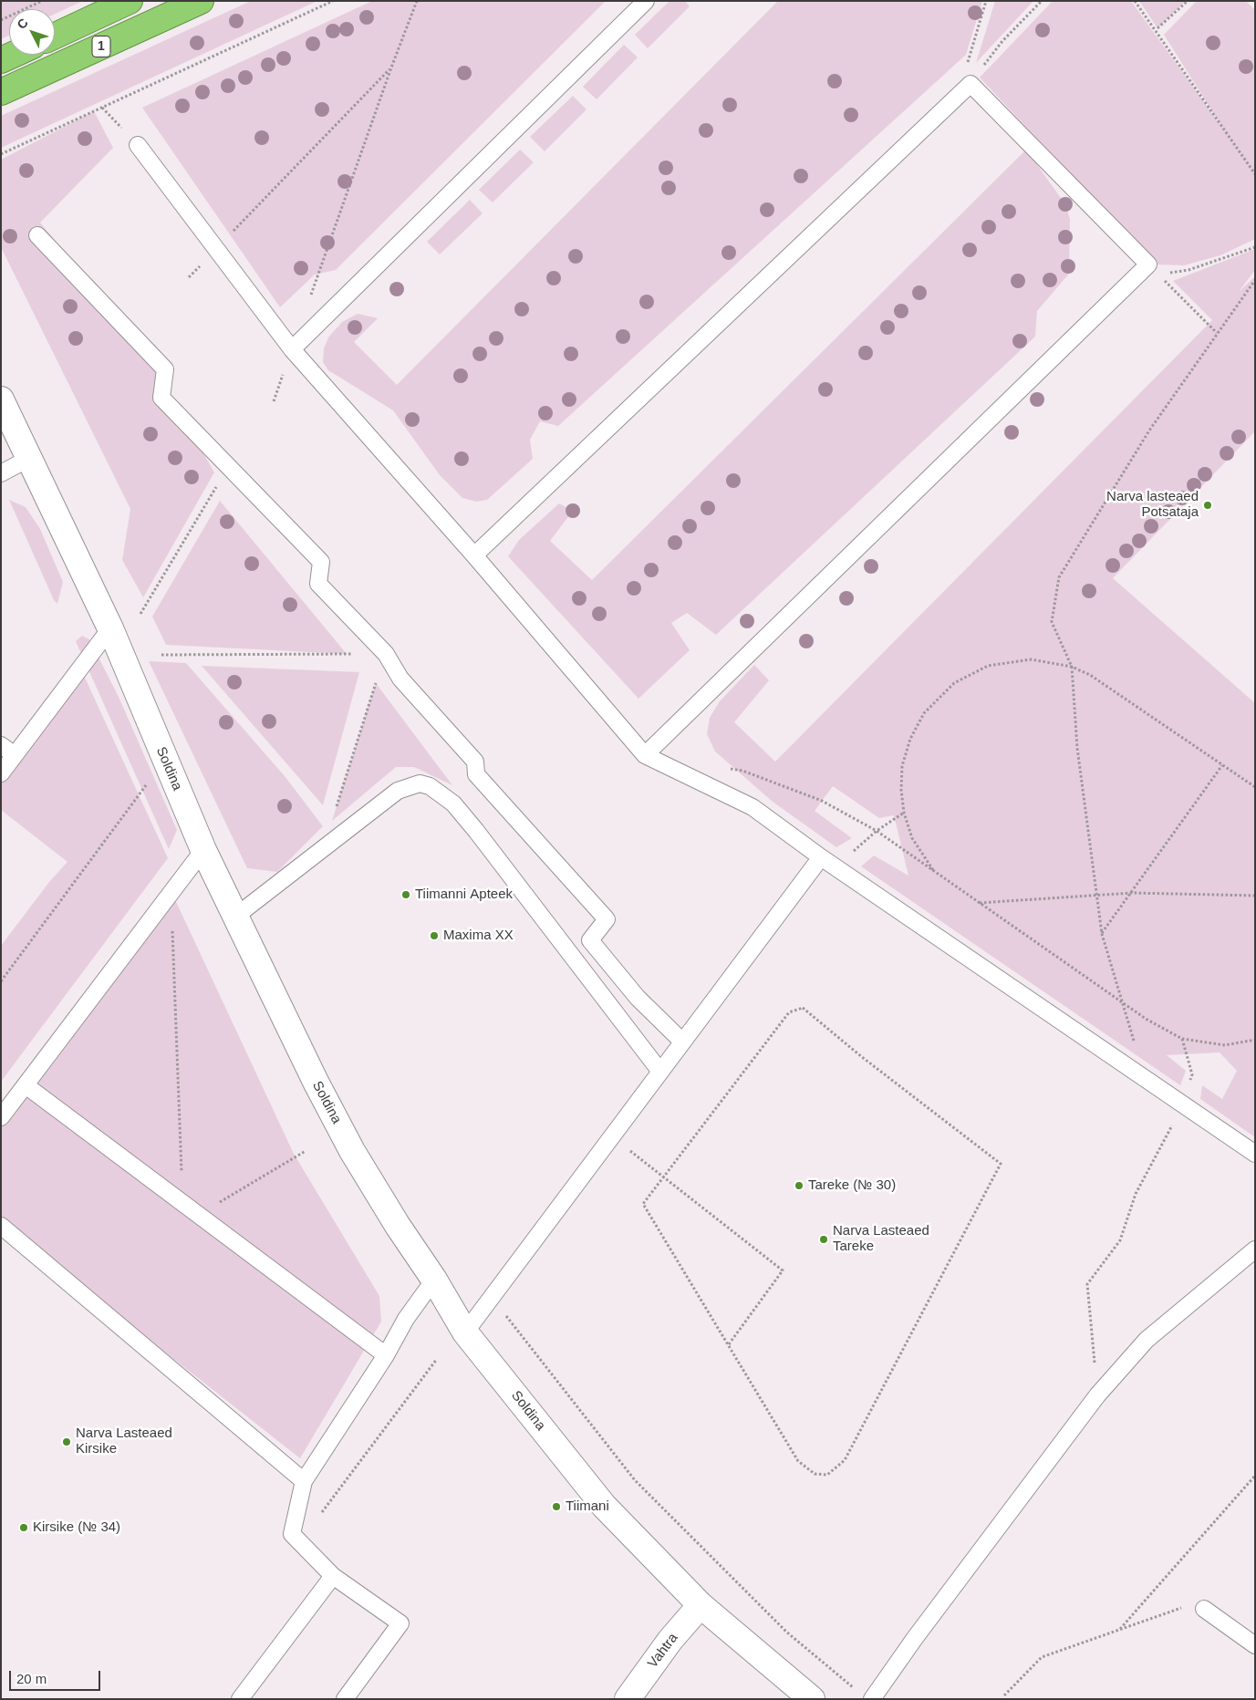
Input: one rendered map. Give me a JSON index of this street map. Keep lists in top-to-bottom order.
{
  "streets": {
    "highway": ["1"],
    "street": ["Soldina", "Vahtra"]
  },
  "crossings": [
    ["Soldina", "Vahtra"]
  ],
  "places": [
    "Narva lasteaed Potsataja",
    "Tiimanni Apteek",
    "Maxima XX",
    "Tareke (№ 30)",
    "Narva Lasteaed Tareke",
    "Narva Lasteaed Kirsike",
    "Tiimani",
    "Kirsike (№ 34)"
  ],
  "scale_bar": "20 m",
  "north": "top left"
}
